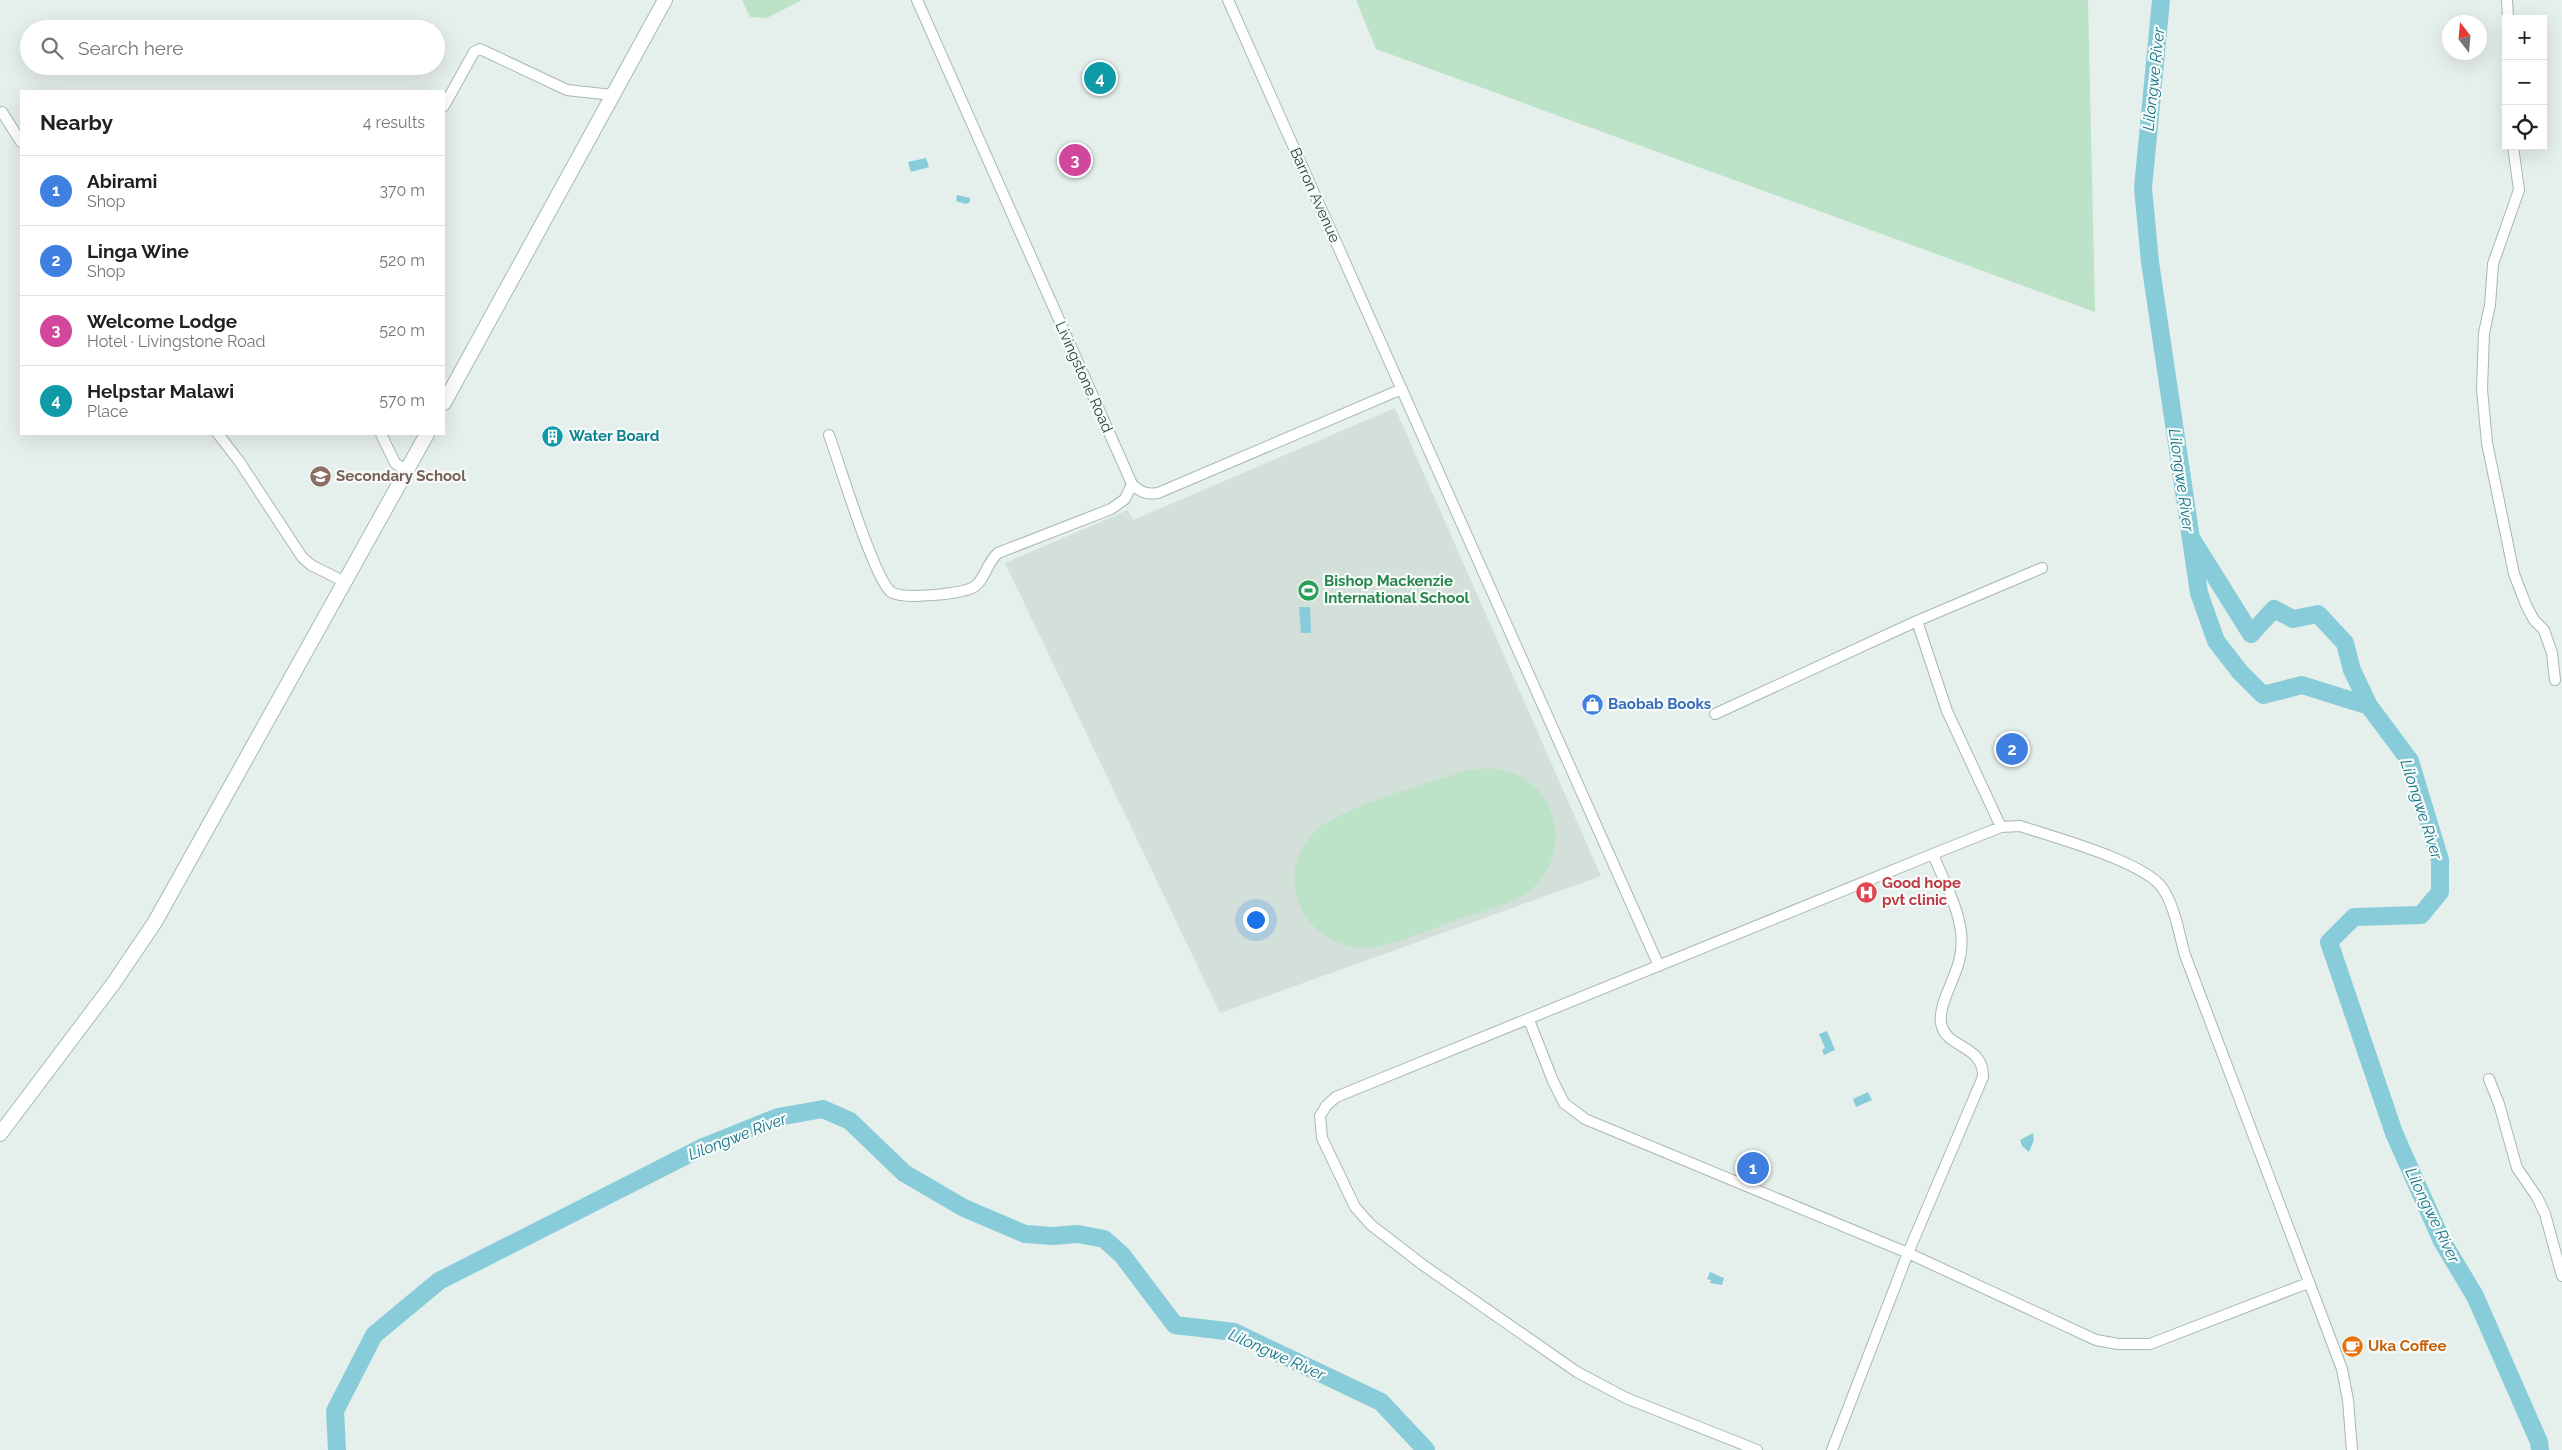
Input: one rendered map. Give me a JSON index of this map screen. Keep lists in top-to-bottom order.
{
  "streets": {
    "street": ["Barron Avenue", "Livingstone Road"]
  },
  "water": ["Lilongwe River"],
  "places": {
    "building": ["Water Board"],
    "school or university": ["Secondary School"],
    "sports": ["Bishop Mackenzie International School"],
    "shop": ["Baobab Books"],
    "hospital": ["Good hope pvt clinic"],
    "cafe": ["Uka Coffee"]
  },
  "north": "top",
  "page": {
    "map_buttons": ["+", "−"],
    "search": "Search here",
    "pins": [
      "4",
      "3",
      "2",
      "1"
    ],
    "heading": ["Nearby", "4 results"],
    "list": [
      {
        "mark": "1",
        "name": "Abirami",
        "note": "Shop",
        "value": "370 m"
      },
      {
        "mark": "2",
        "name": "Linga Wine",
        "note": "Shop",
        "value": "520 m"
      },
      {
        "mark": "3",
        "name": "Welcome Lodge",
        "note": "Hotel · Livingstone Road",
        "value": "520 m"
      },
      {
        "mark": "4",
        "name": "Helpstar Malawi",
        "note": "Place",
        "value": "570 m"
      }
    ]
  }
}
